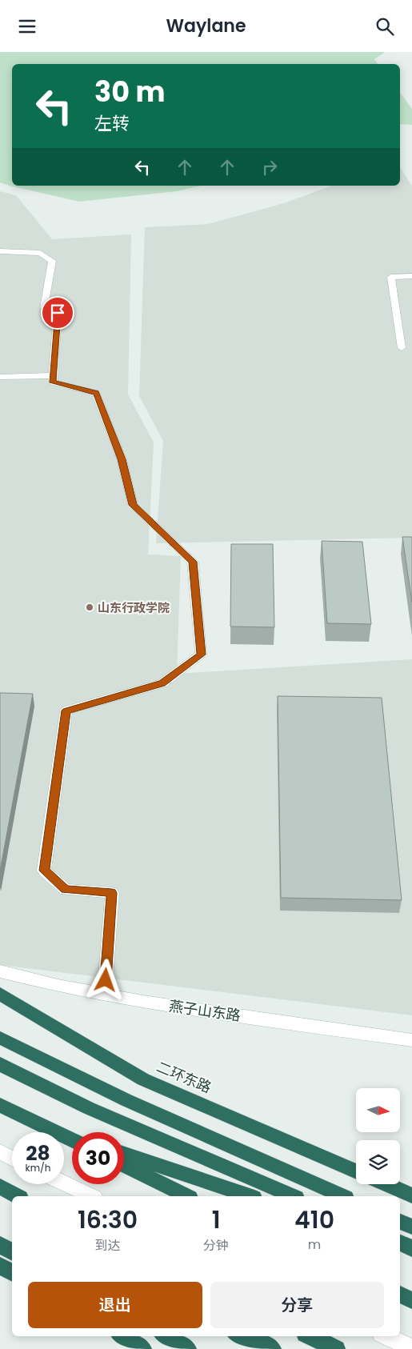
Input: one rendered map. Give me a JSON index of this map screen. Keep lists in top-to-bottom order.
{
  "streets": {
    "highway": ["二环东路"],
    "street": ["燕子山东路"]
  },
  "places": ["山东行政学院"],
  "north": "right",
  "page": {
    "header": "Waylane",
    "turn": ["30 m", "左转"],
    "speed": "28 km/h",
    "limit": "30",
    "eta": [
      "16:30",
      "到达",
      "1",
      "分钟",
      "410",
      "m"
    ],
    "buttons": ["退出", "分享"]
  }
}
